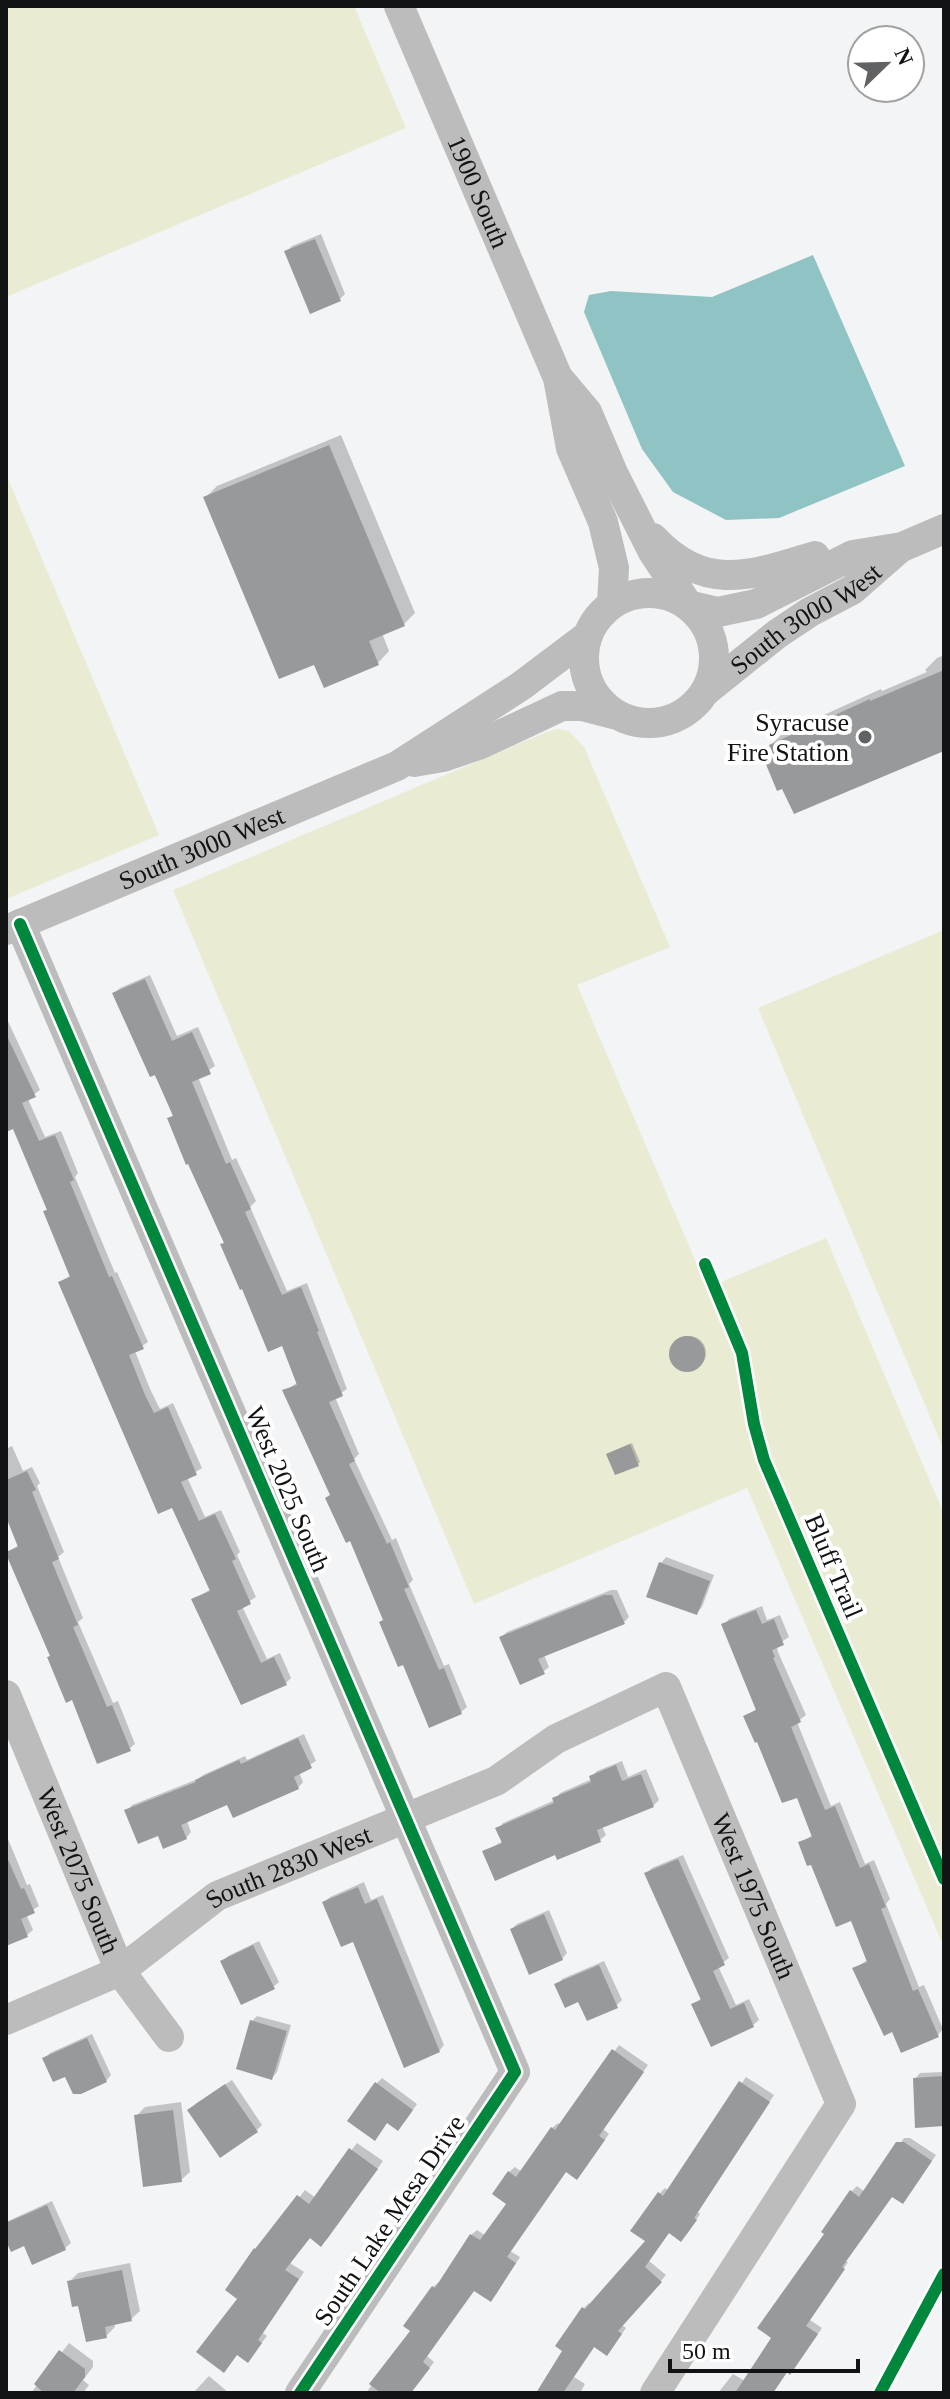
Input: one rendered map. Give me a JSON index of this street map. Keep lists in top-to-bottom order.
{
  "streets": {
    "street": [
      "1900 South",
      "South 3000 West",
      "West 2025 South",
      "South 2830 West",
      "West 2075 South",
      "West 1975 South",
      "South Lake Mesa Drive"
    ],
    "cycle path": ["Bluff Trail"]
  },
  "crossings": [
    ["South 3000 West", "West 2025 South"],
    ["West 2025 South", "South 2830 West"],
    ["West 2025 South", "South Lake Mesa Drive"],
    ["South 2830 West", "West 2075 South"],
    ["South 2830 West", "West 1975 South"]
  ],
  "places": ["Syracuse Fire Station"],
  "scale_bar": "50 m",
  "north": "top right"
}
